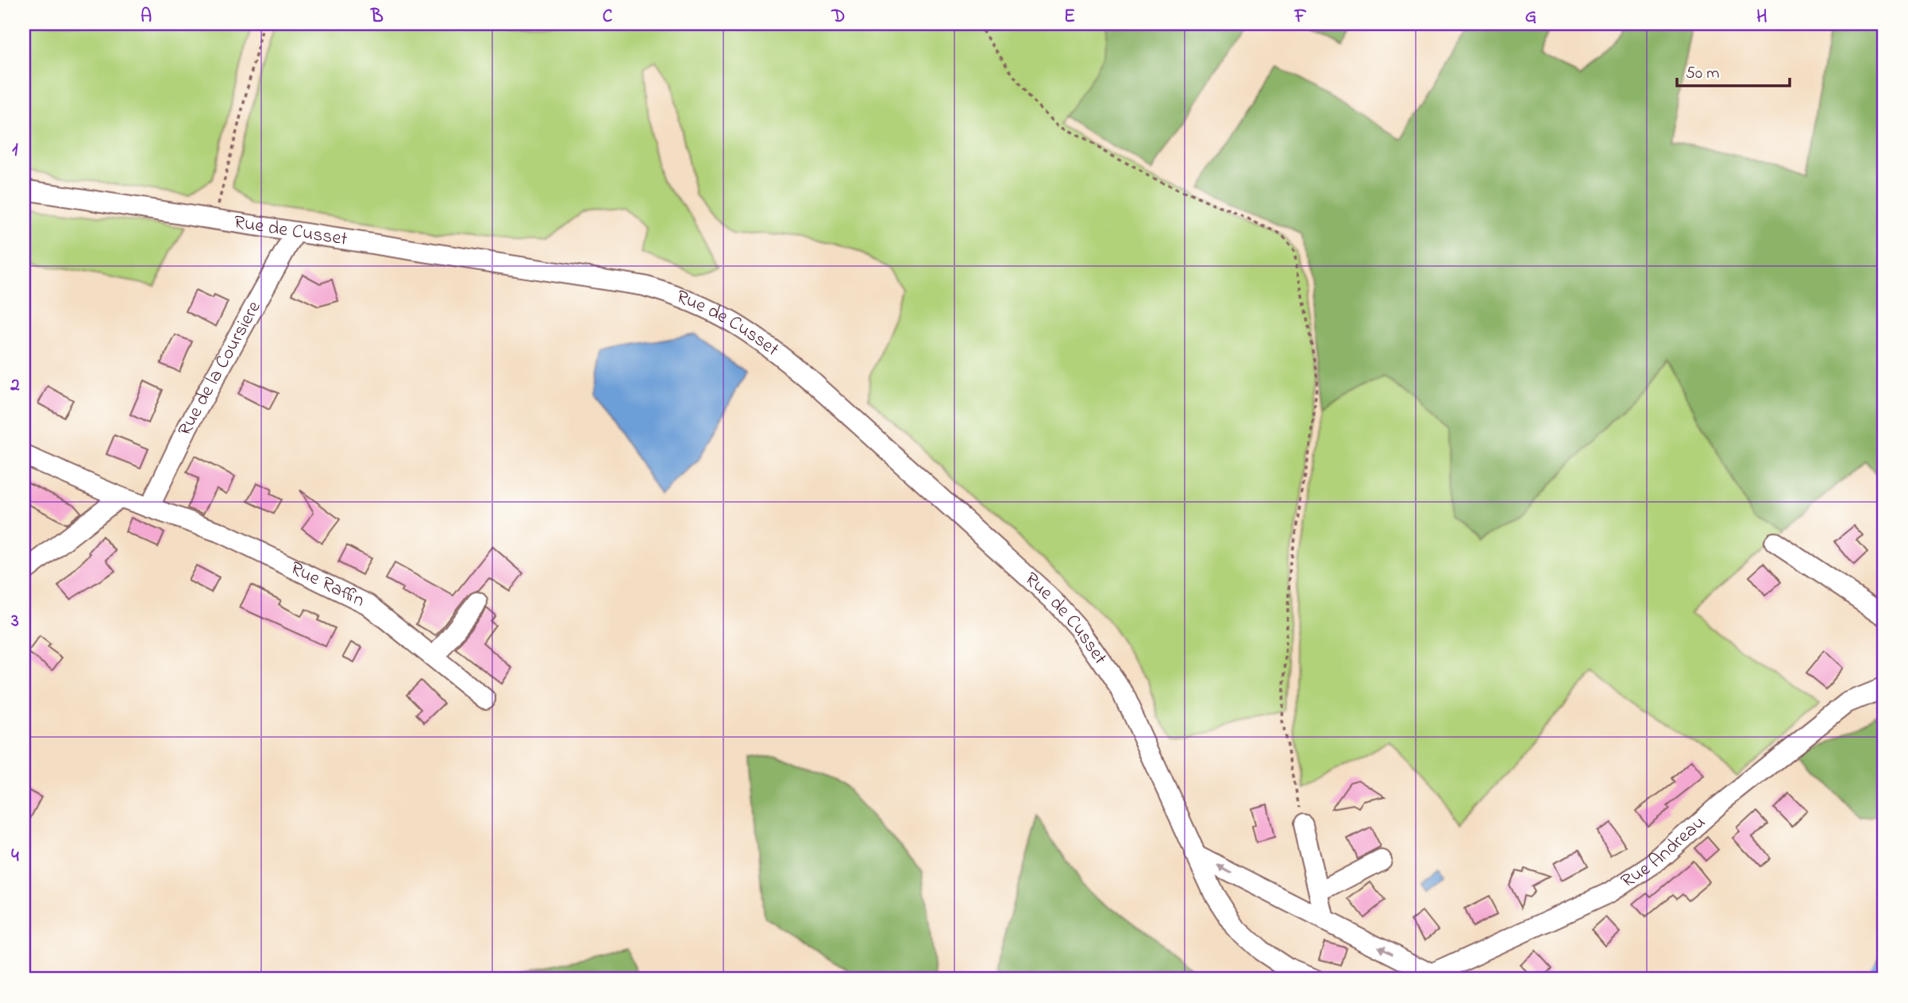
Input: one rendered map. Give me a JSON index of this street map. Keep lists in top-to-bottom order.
{
  "streets": {
    "street": [
      "Rue de Cusset",
      "Rue de la Coursiere",
      "Rue Raffin",
      "Rue Andreau"
    ]
  },
  "crossings": [
    ["Rue de Cusset", "Rue de la Coursiere"],
    ["Rue de la Coursiere", "Rue Raffin"]
  ],
  "scale_bar": "50 m",
  "grid": {
    "columns": [
      "A",
      "B",
      "C",
      "D",
      "E",
      "F",
      "G",
      "H"
    ],
    "rows": [
      "1",
      "2",
      "3",
      "4"
    ]
  }
}
